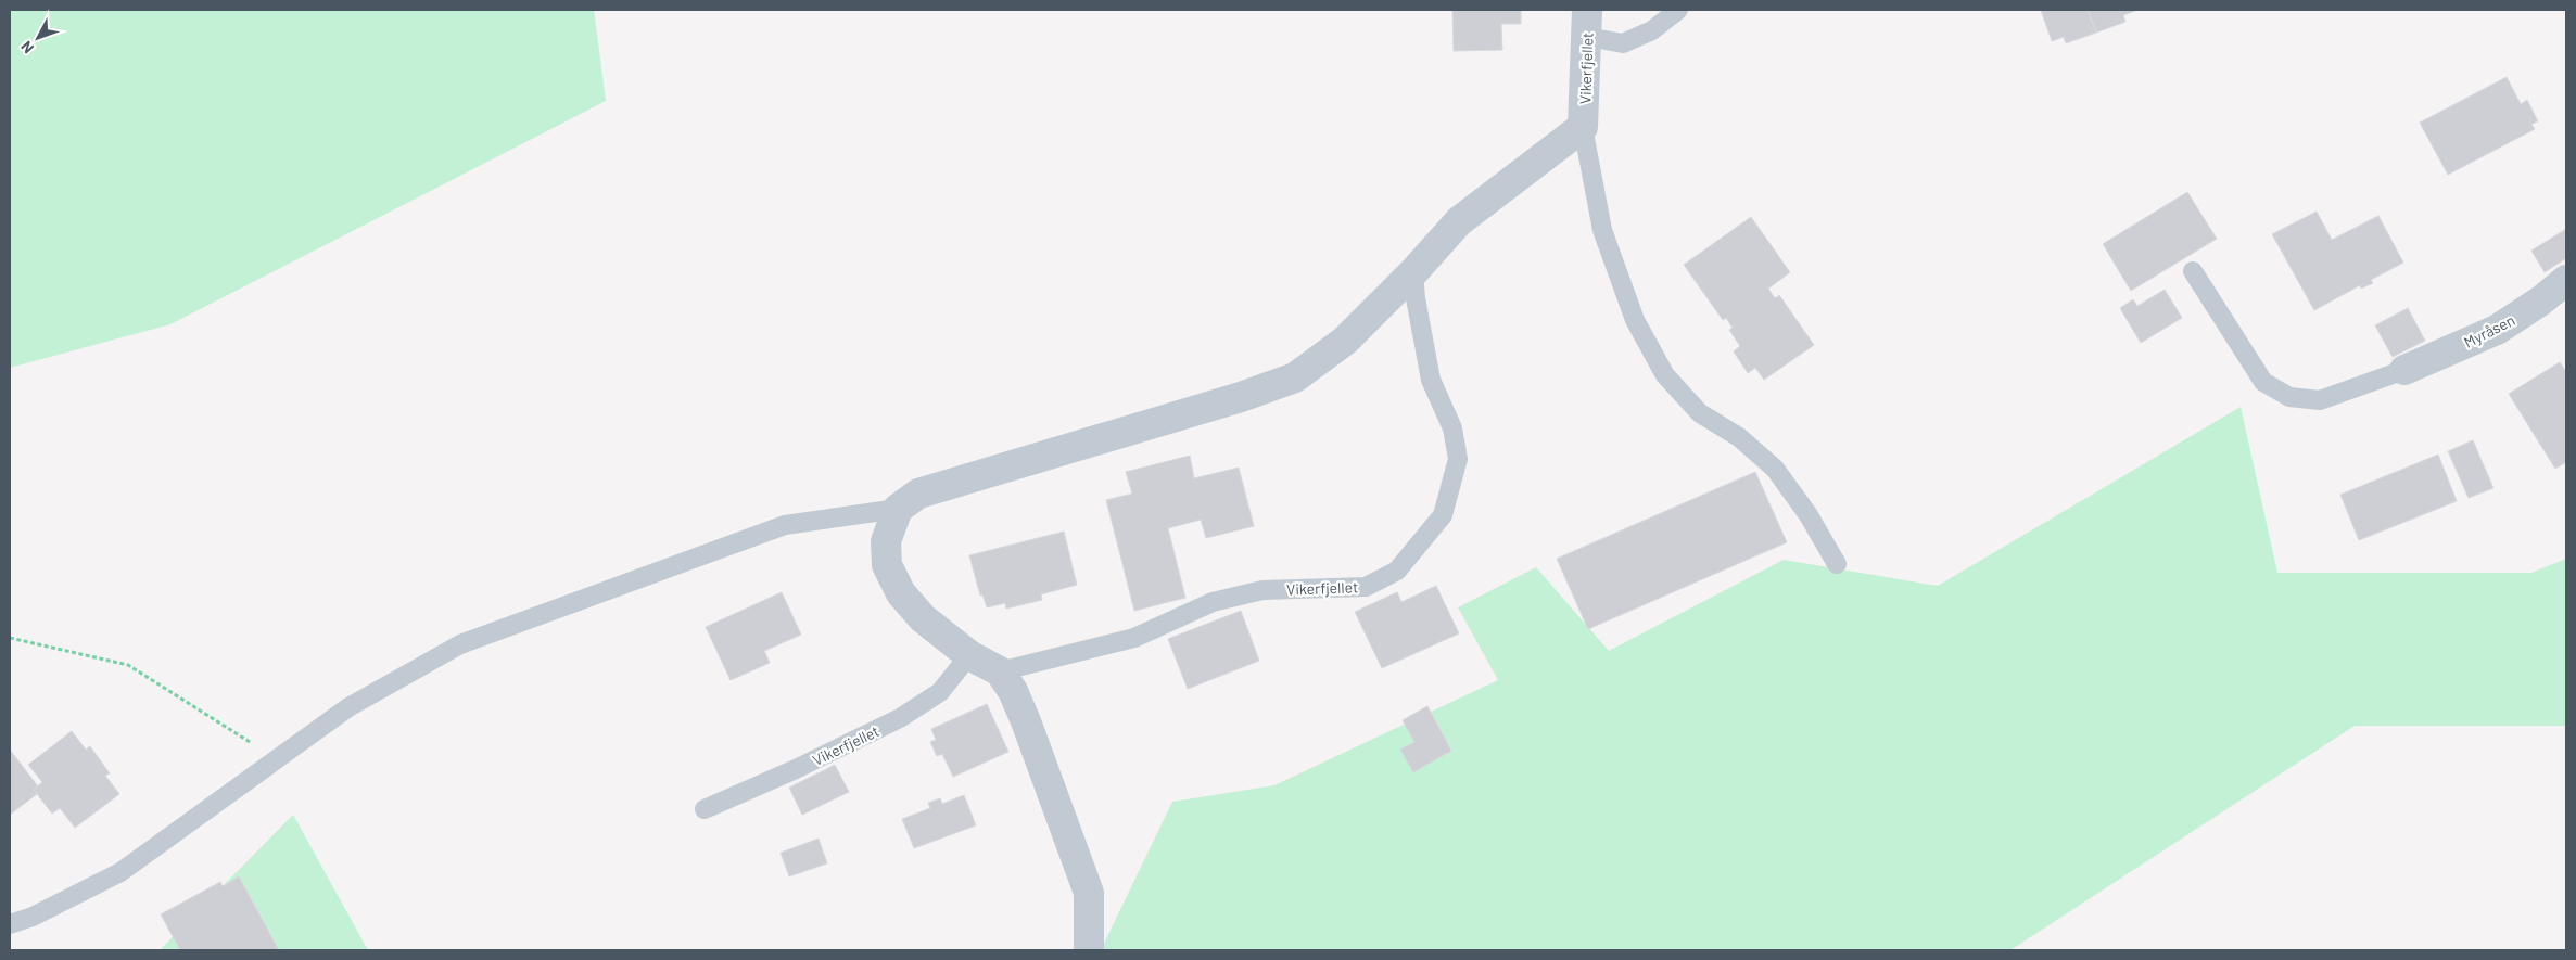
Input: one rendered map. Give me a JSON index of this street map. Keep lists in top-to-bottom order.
{
  "streets": {
    "street": ["Vikerfjellet", "Myråsen"]
  },
  "north": "bottom left"
}
